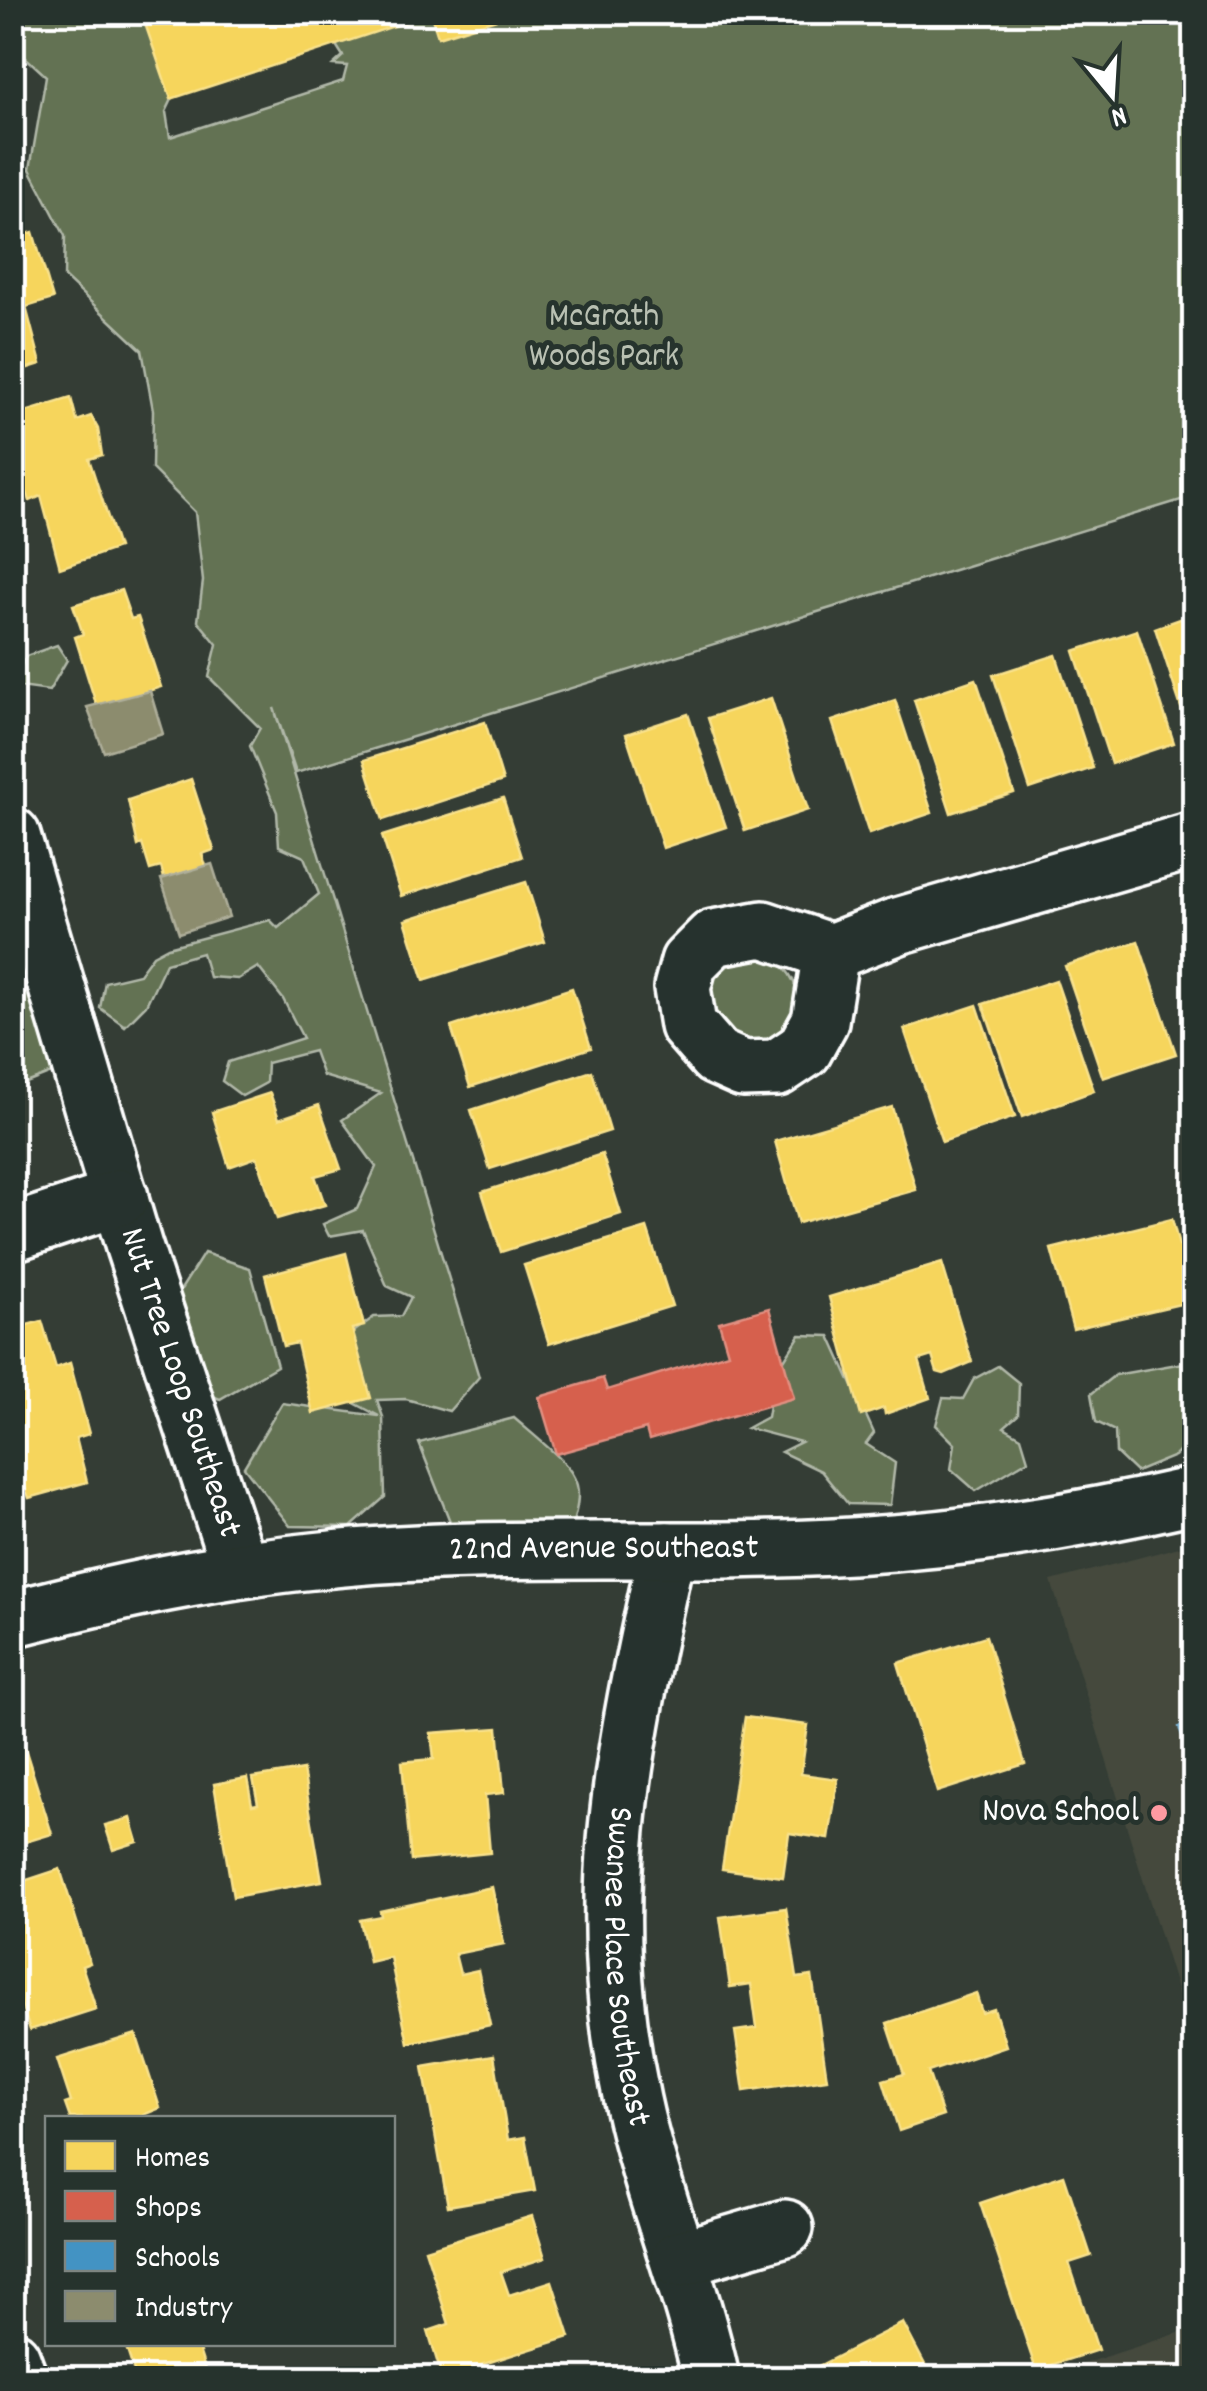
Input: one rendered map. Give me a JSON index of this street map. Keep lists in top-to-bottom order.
{
  "streets": {
    "street": ["Nut Tree Loop Southeast", "22nd Avenue Southeast", "Swanee Place Southeast"]
  },
  "crossings": [
    ["Nut Tree Loop Southeast", "22nd Avenue Southeast"],
    ["22nd Avenue Southeast", "Swanee Place Southeast"]
  ],
  "parks": ["McGrath Woods Park"],
  "places": ["Nova School"],
  "legend": [
    "Homes",
    "Shops",
    "Schools",
    "Industry"
  ],
  "north": "bottom"
}
